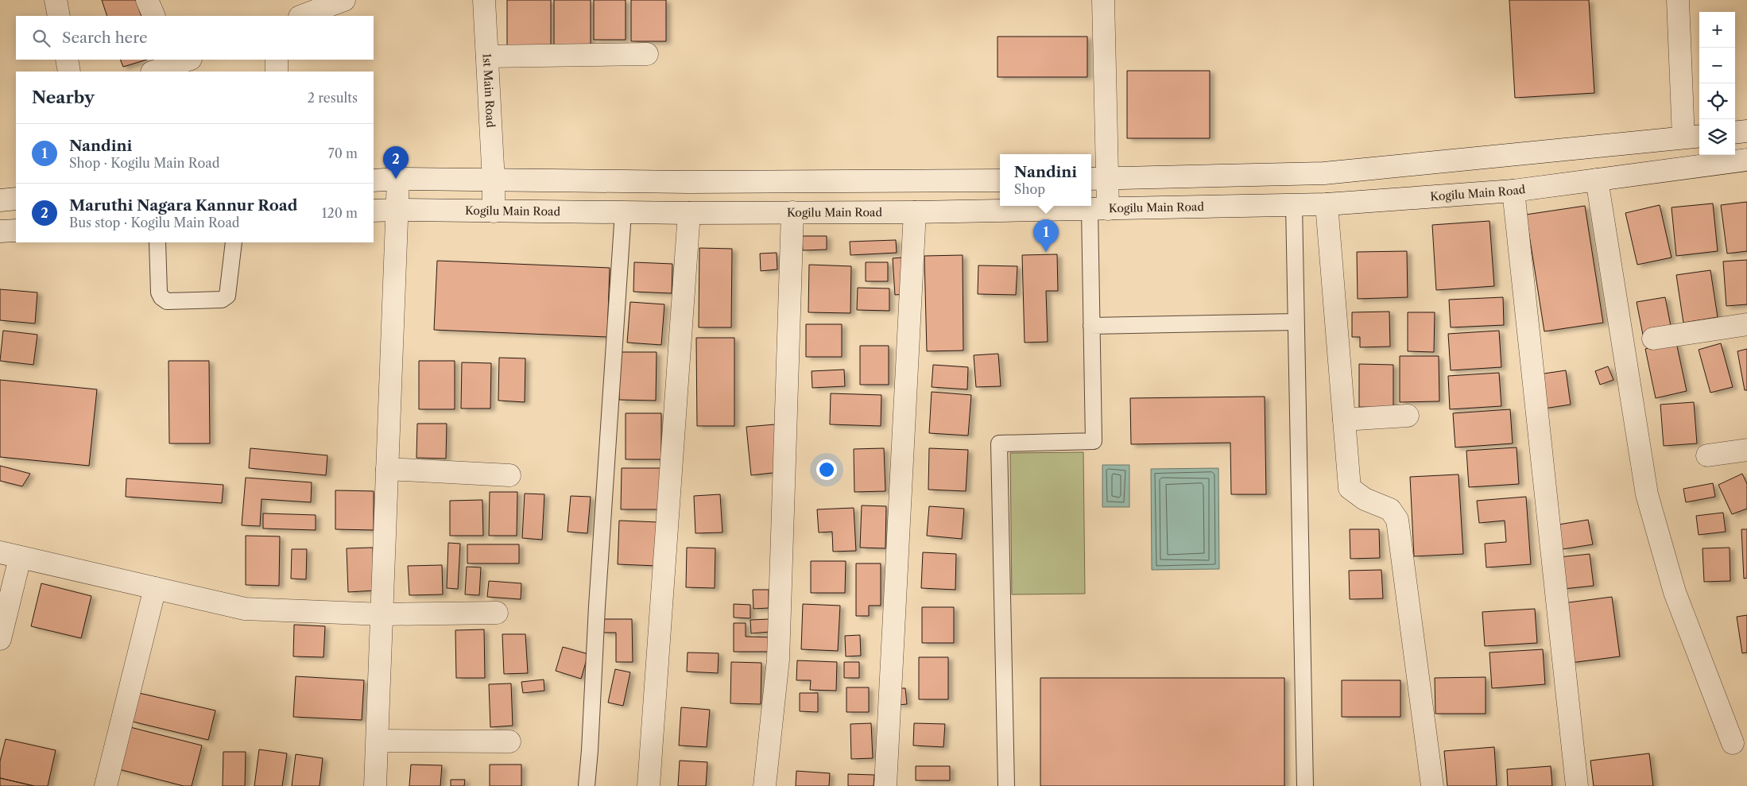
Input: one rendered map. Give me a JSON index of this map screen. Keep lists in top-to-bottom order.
{
  "streets": {
    "street": ["1st Main Road", "Kogilu Main Road"]
  },
  "crossings": [
    ["1st Main Road", "Kogilu Main Road"]
  ],
  "page": {
    "map_buttons": ["+", "−"],
    "search": "Search here",
    "heading": ["Nearby", "2 results"],
    "list": [
      {
        "mark": "1",
        "name": "Nandini",
        "note": "Shop · Kogilu Main Road",
        "value": "70 m"
      },
      {
        "mark": "2",
        "name": "Maruthi Nagara Kannur Road",
        "note": "Bus stop · Kogilu Main Road",
        "value": "120 m"
      }
    ],
    "pins": ["2", "1"],
    "popup": ["Nandini", "Shop"]
  }
}
